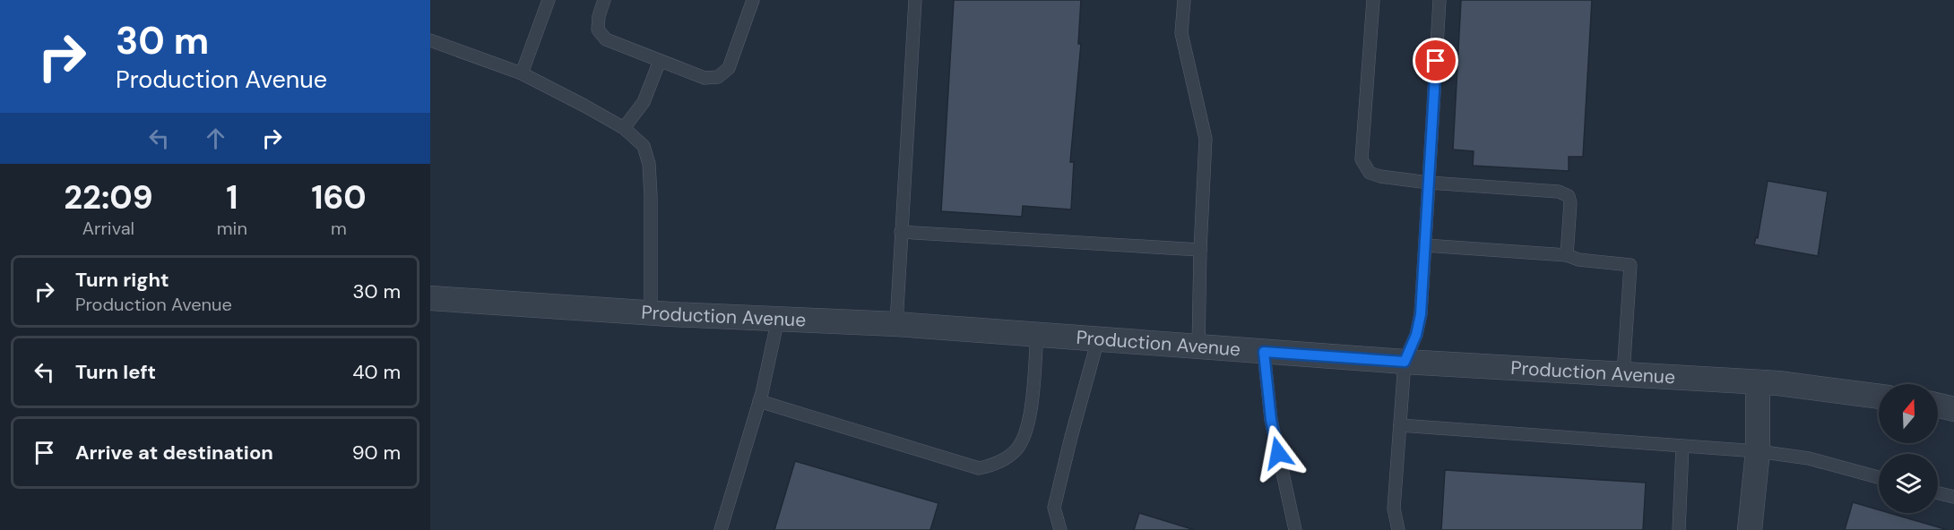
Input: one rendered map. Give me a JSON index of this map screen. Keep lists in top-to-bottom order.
{
  "streets": {
    "street": ["Production Avenue"]
  },
  "north": "top",
  "page": {
    "turn": ["30 m", "Production Avenue"],
    "eta": [
      "22:09",
      "Arrival",
      "1",
      "min",
      "160",
      "m"
    ],
    "list": [
      {
        "name": "Turn right",
        "note": "Production Avenue",
        "value": "30 m"
      },
      {
        "name": "Turn left",
        "value": "40 m"
      },
      {
        "name": "Arrive at destination",
        "value": "90 m"
      }
    ]
  }
}
